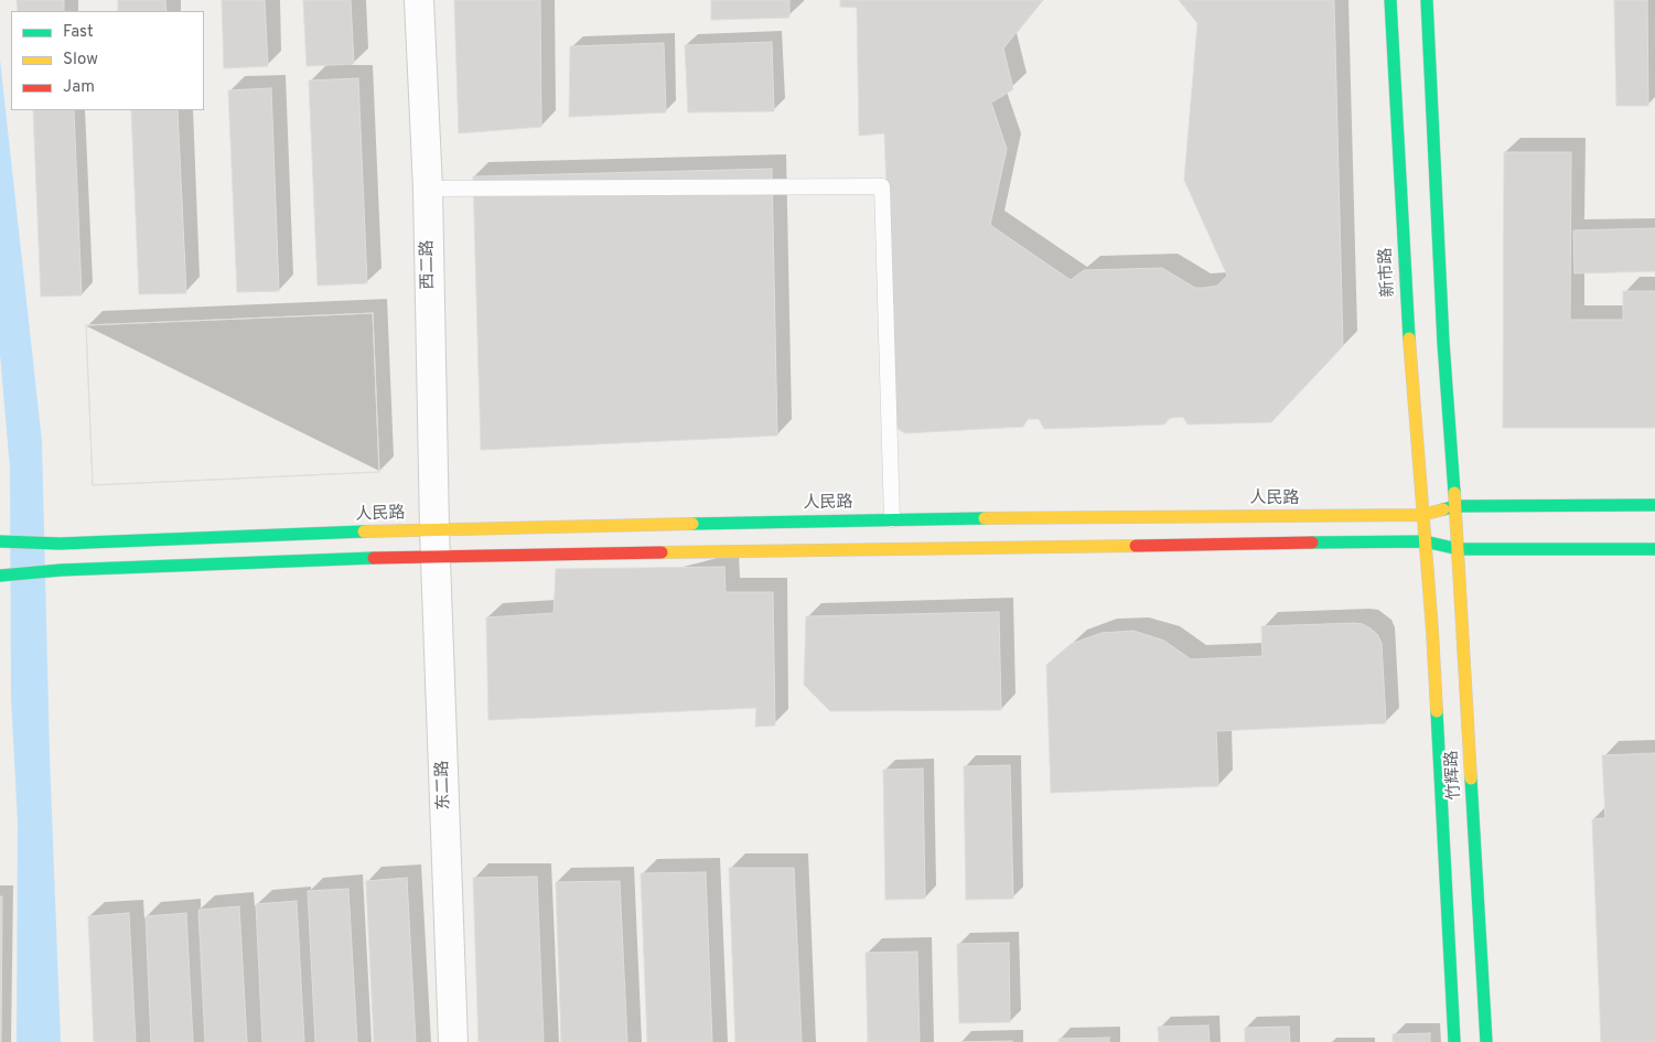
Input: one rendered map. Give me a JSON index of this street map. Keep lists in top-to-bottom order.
{
  "streets": {
    "main road": ["新市路", "人民路", "竹辉路"],
    "street": ["西二路", "东二路"]
  },
  "crossings": [
    ["西二路", "人民路"],
    ["西二路", "东二路"],
    ["新市路", "人民路"],
    ["新市路", "竹辉路"],
    ["人民路", "竹辉路"],
    ["人民路", "东二路"]
  ],
  "legend": ["Fast", "Slow", "Jam"]
}
